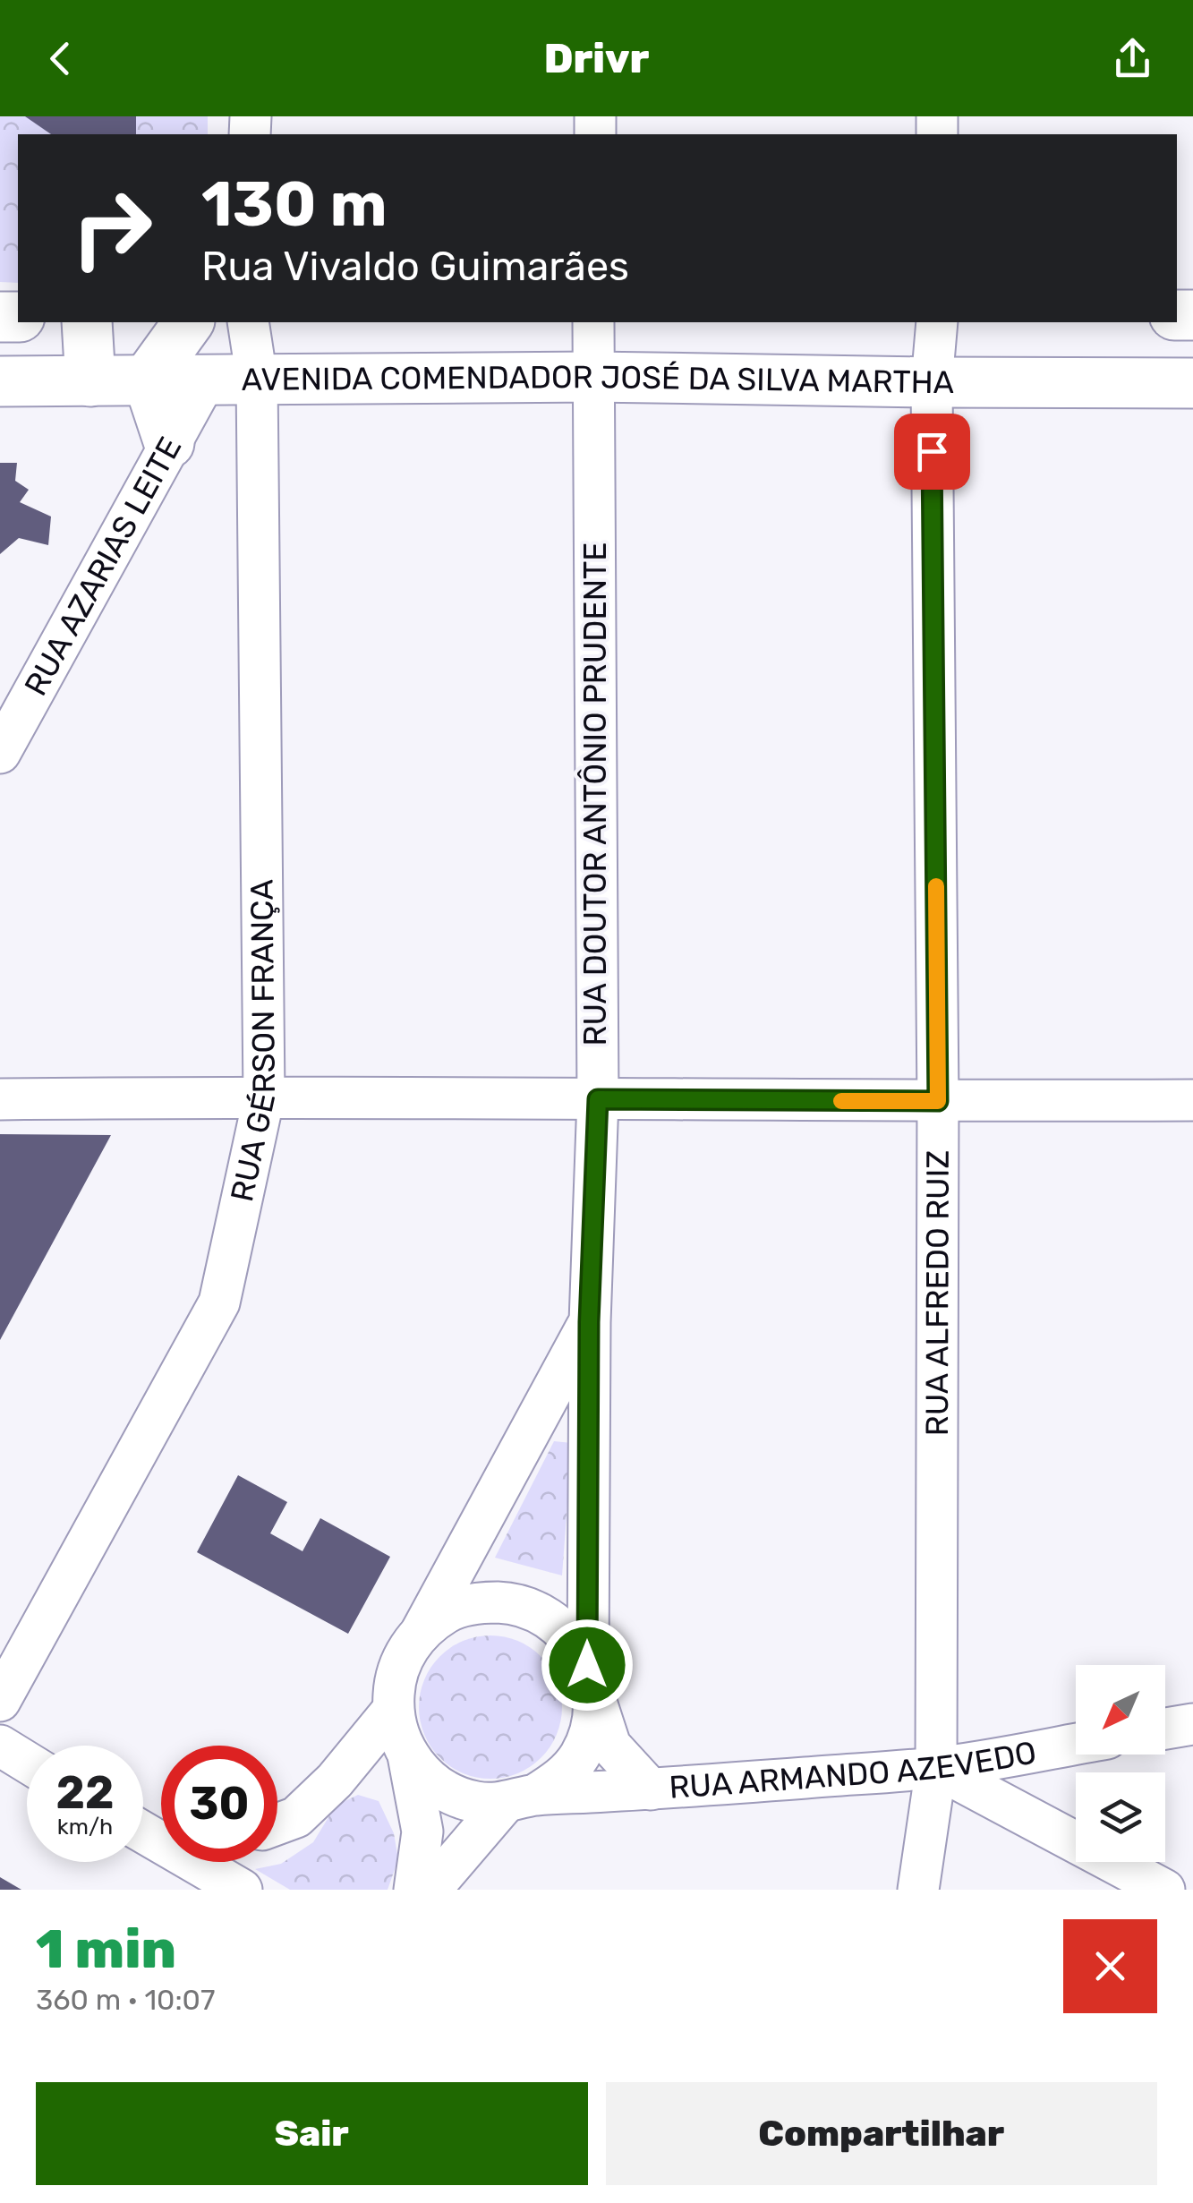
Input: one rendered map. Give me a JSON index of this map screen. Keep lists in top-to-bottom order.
{
  "streets": {
    "main road": ["AVENIDA COMENDADOR JOSÉ DA SILVA MARTHA"],
    "street": [
      "RUA AZARIAS LEITE",
      "RUA DOUTOR ANTÔNIO PRUDENTE",
      "RUA GÉRSON FRANÇA",
      "RUA ALFREDO RUIZ",
      "RUA ARMANDO AZEVEDO"
    ]
  },
  "crossings": [
    ["AVENIDA COMENDADOR JOSÉ DA SILVA MARTHA", "RUA AZARIAS LEITE"],
    ["AVENIDA COMENDADOR JOSÉ DA SILVA MARTHA", "RUA DOUTOR ANTÔNIO PRUDENTE"],
    ["AVENIDA COMENDADOR JOSÉ DA SILVA MARTHA", "RUA GÉRSON FRANÇA"],
    ["AVENIDA COMENDADOR JOSÉ DA SILVA MARTHA", "RUA ALFREDO RUIZ"],
    ["RUA DOUTOR ANTÔNIO PRUDENTE", "RUA ARMANDO AZEVEDO"],
    ["RUA ALFREDO RUIZ", "RUA ARMANDO AZEVEDO"]
  ],
  "north": "bottom left",
  "page": {
    "header": "Drivr",
    "turn": ["130 m", "Rua Vivaldo Guimarães"],
    "speed": "22 km/h",
    "limit": "30",
    "heading": ["1 min", "360 m · 10:07"],
    "buttons": ["Sair", "Compartilhar"]
  }
}
